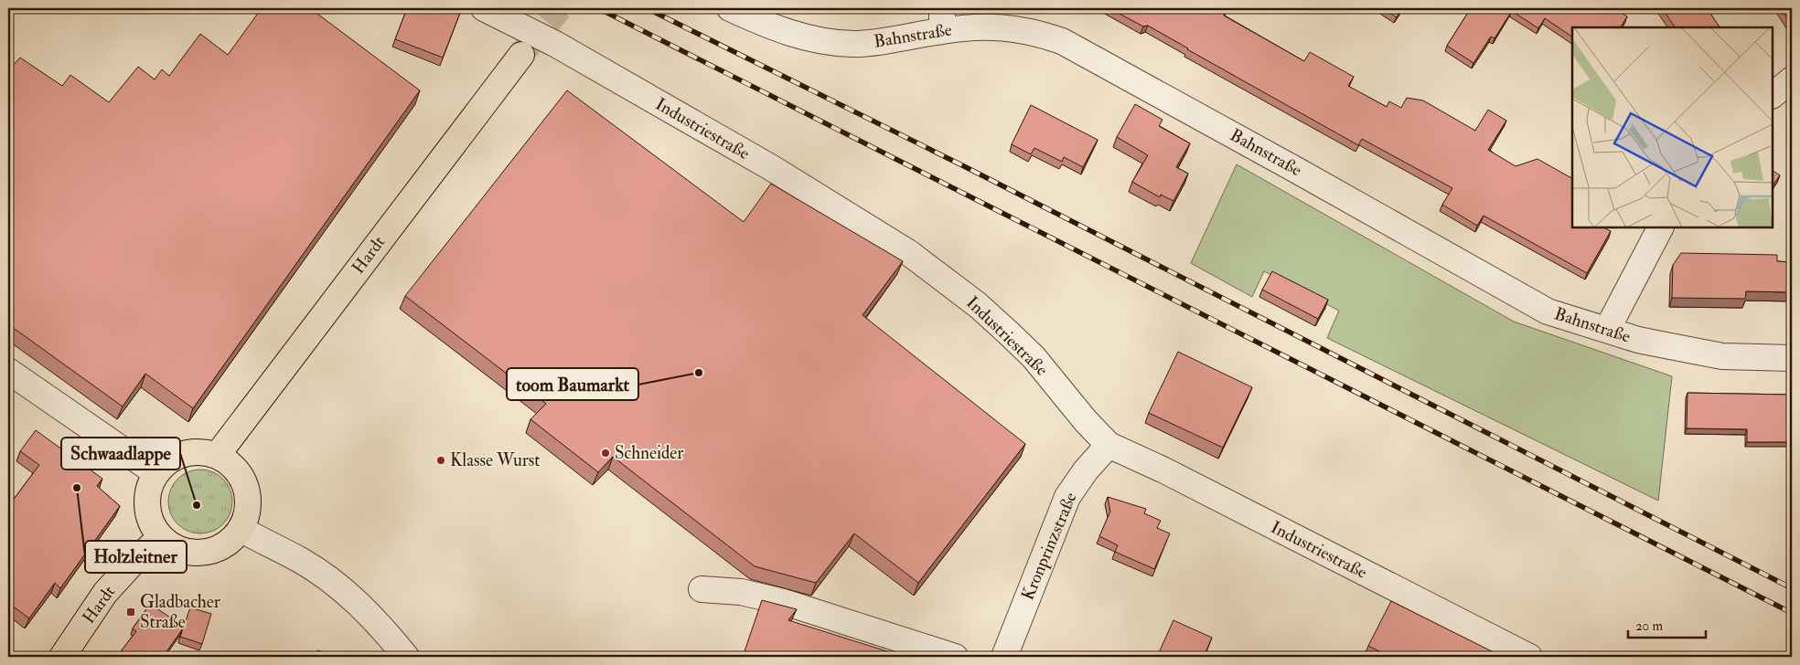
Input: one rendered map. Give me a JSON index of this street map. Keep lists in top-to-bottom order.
{
  "streets": {
    "main road": ["Hardt"],
    "street": ["Bahnstraße", "Industriestraße", "Kronprinzstraße"]
  },
  "crossings": [
    ["Industriestraße", "Kronprinzstraße"]
  ],
  "places": {
    "other": [
      "toom Baumarkt",
      "Schneider",
      "Klasse Wurst",
      "Holzleitner",
      "Schwaadlappe"
    ],
    "transit": ["Gladbacher Straße"]
  },
  "scale_bar": "20 m"
}
